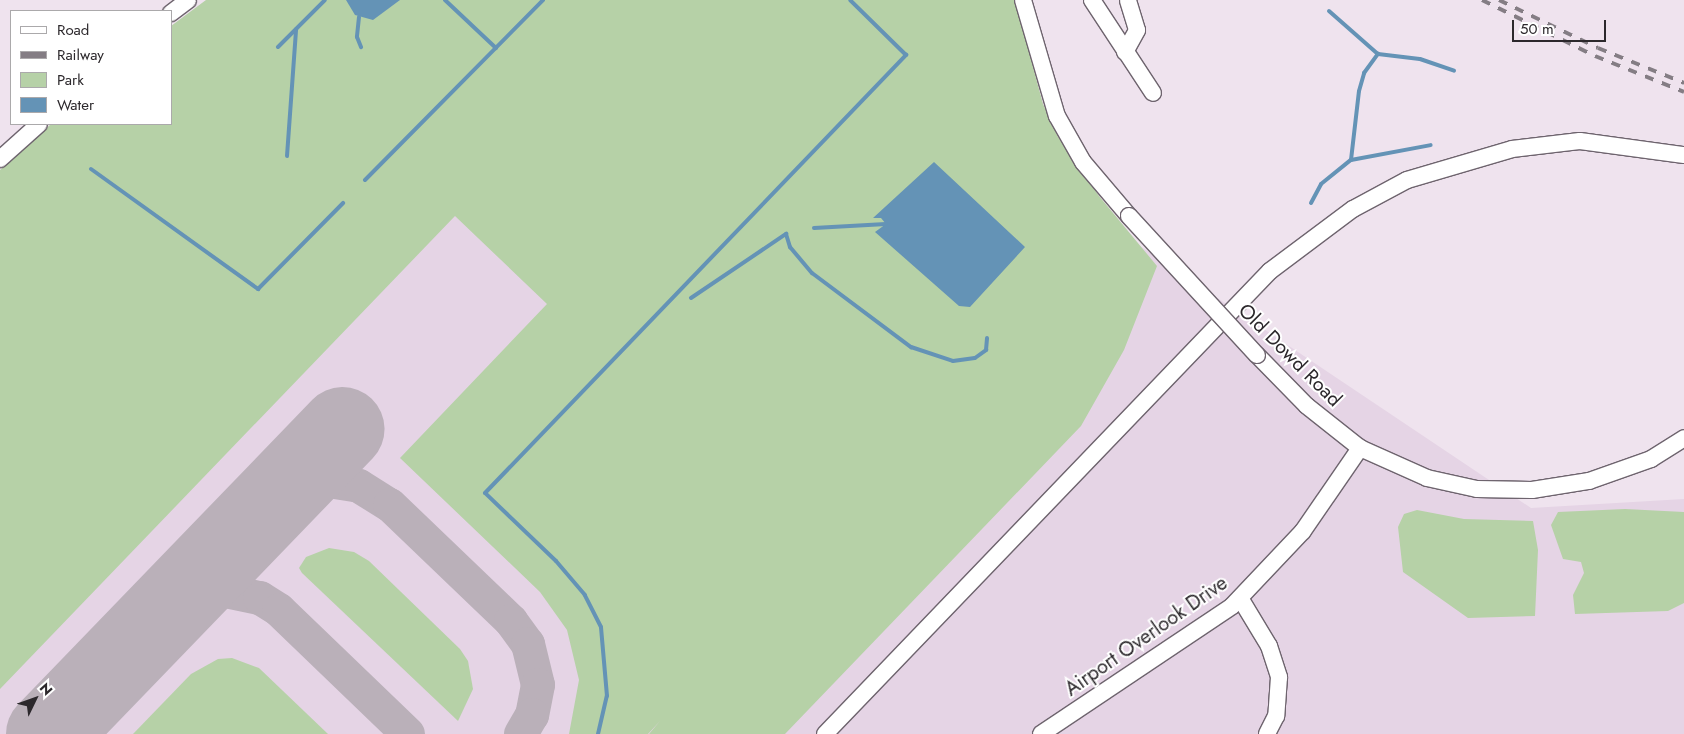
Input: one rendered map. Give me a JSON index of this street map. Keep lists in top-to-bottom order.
{
  "streets": {
    "street": ["Old Dowd Road", "Airport Overlook Drive"]
  },
  "crossings": [
    ["Old Dowd Road", "Airport Overlook Drive"]
  ],
  "legend": [
    "Road",
    "Railway",
    "Park",
    "Water"
  ],
  "scale_bar": "50 m",
  "north": "top right"
}
